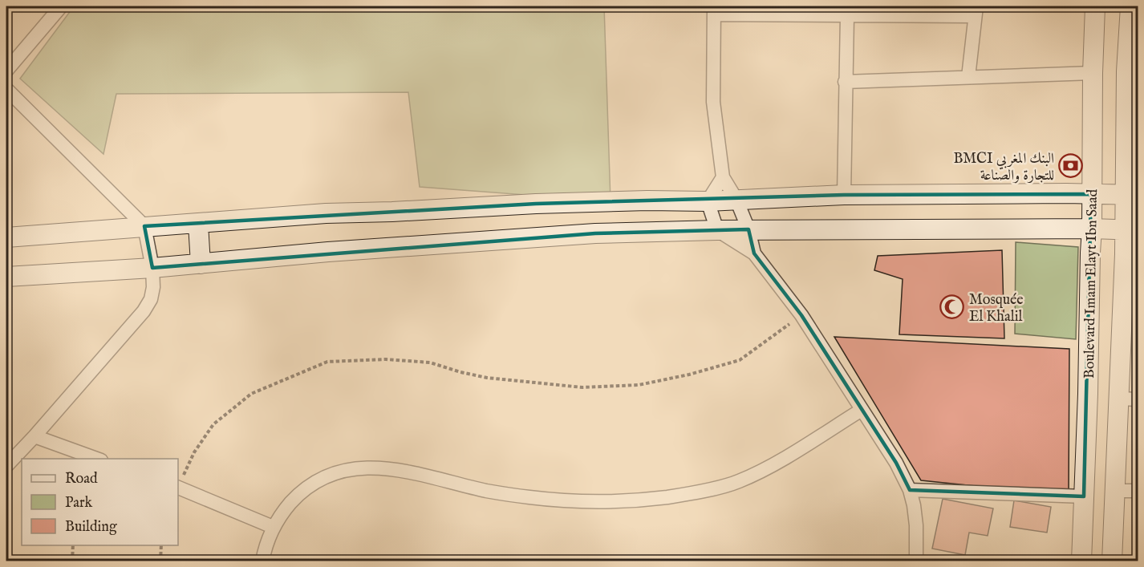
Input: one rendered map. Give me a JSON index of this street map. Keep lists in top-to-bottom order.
{
  "streets": {
    "street": ["Boulevard Imam Elayt Ibn Saad"]
  },
  "places": {
    "bank": ["BMCI البنك المغربي للتجارة والصناعة"],
    "mosque": ["Mosquée El Khalil"]
  },
  "legend": ["Road", "Park", "Building"]
}
